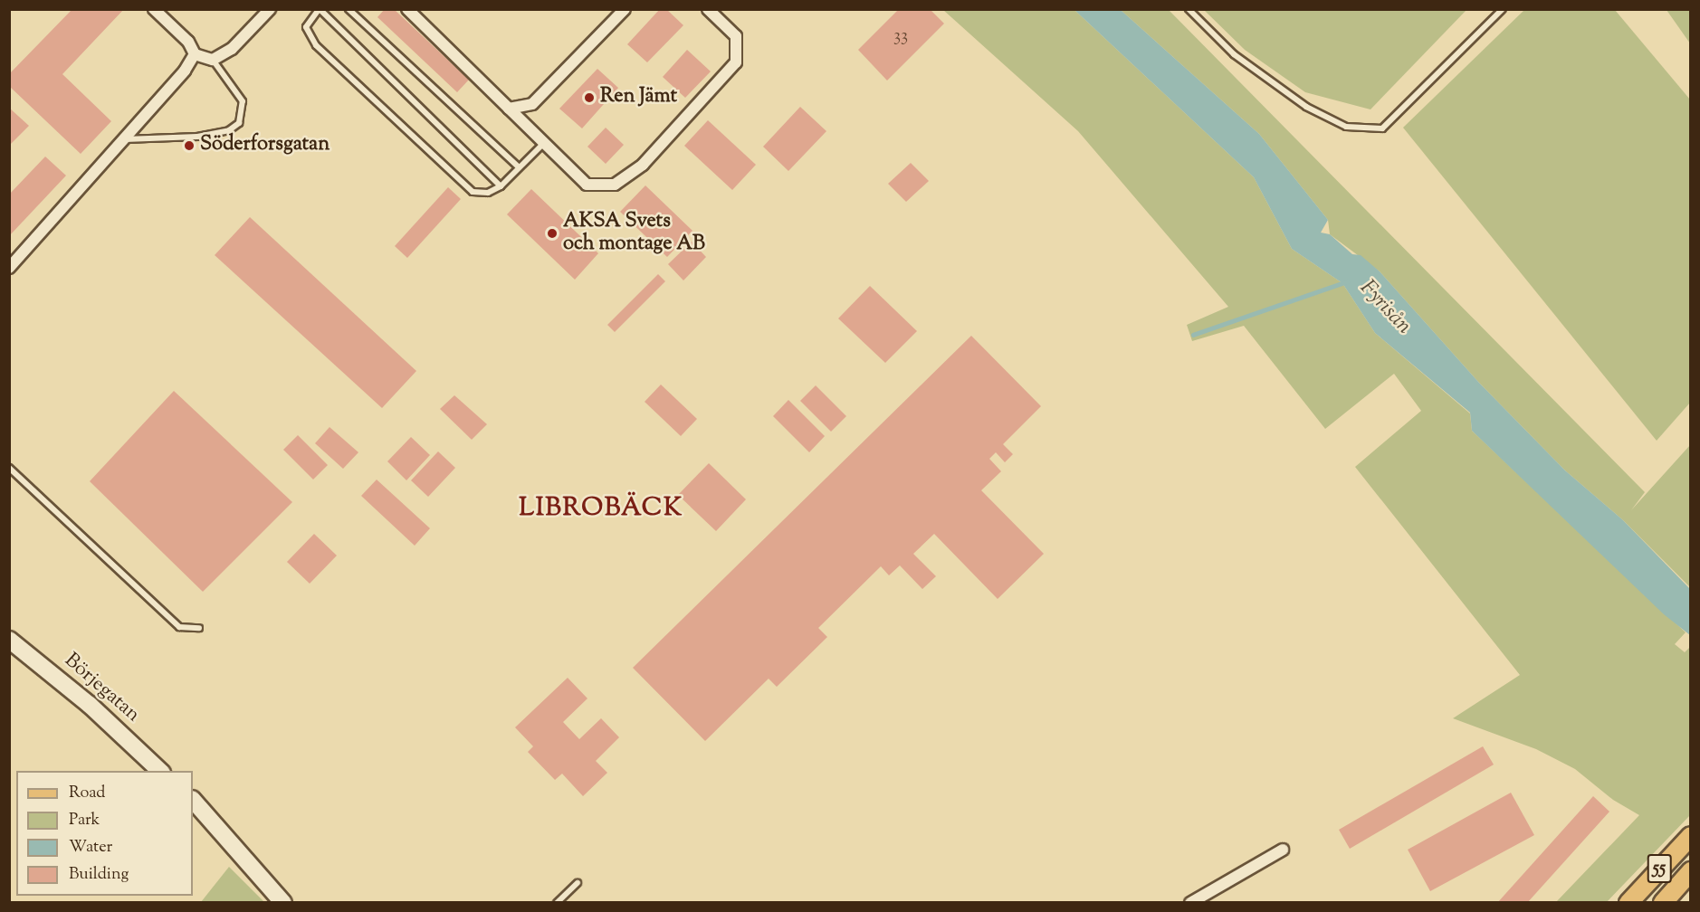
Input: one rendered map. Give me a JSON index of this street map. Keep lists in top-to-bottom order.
{
  "streets": {
    "main road": ["Börjegatan", "55"]
  },
  "districts": ["LIBROBÄCK"],
  "water": ["Fyrisån"],
  "places": ["Ren Jämt", "Söderforsgatan", "AKSA Svets och montage AB"],
  "house_numbers": ["33"],
  "legend": [
    "Road",
    "Park",
    "Water",
    "Building"
  ]
}
